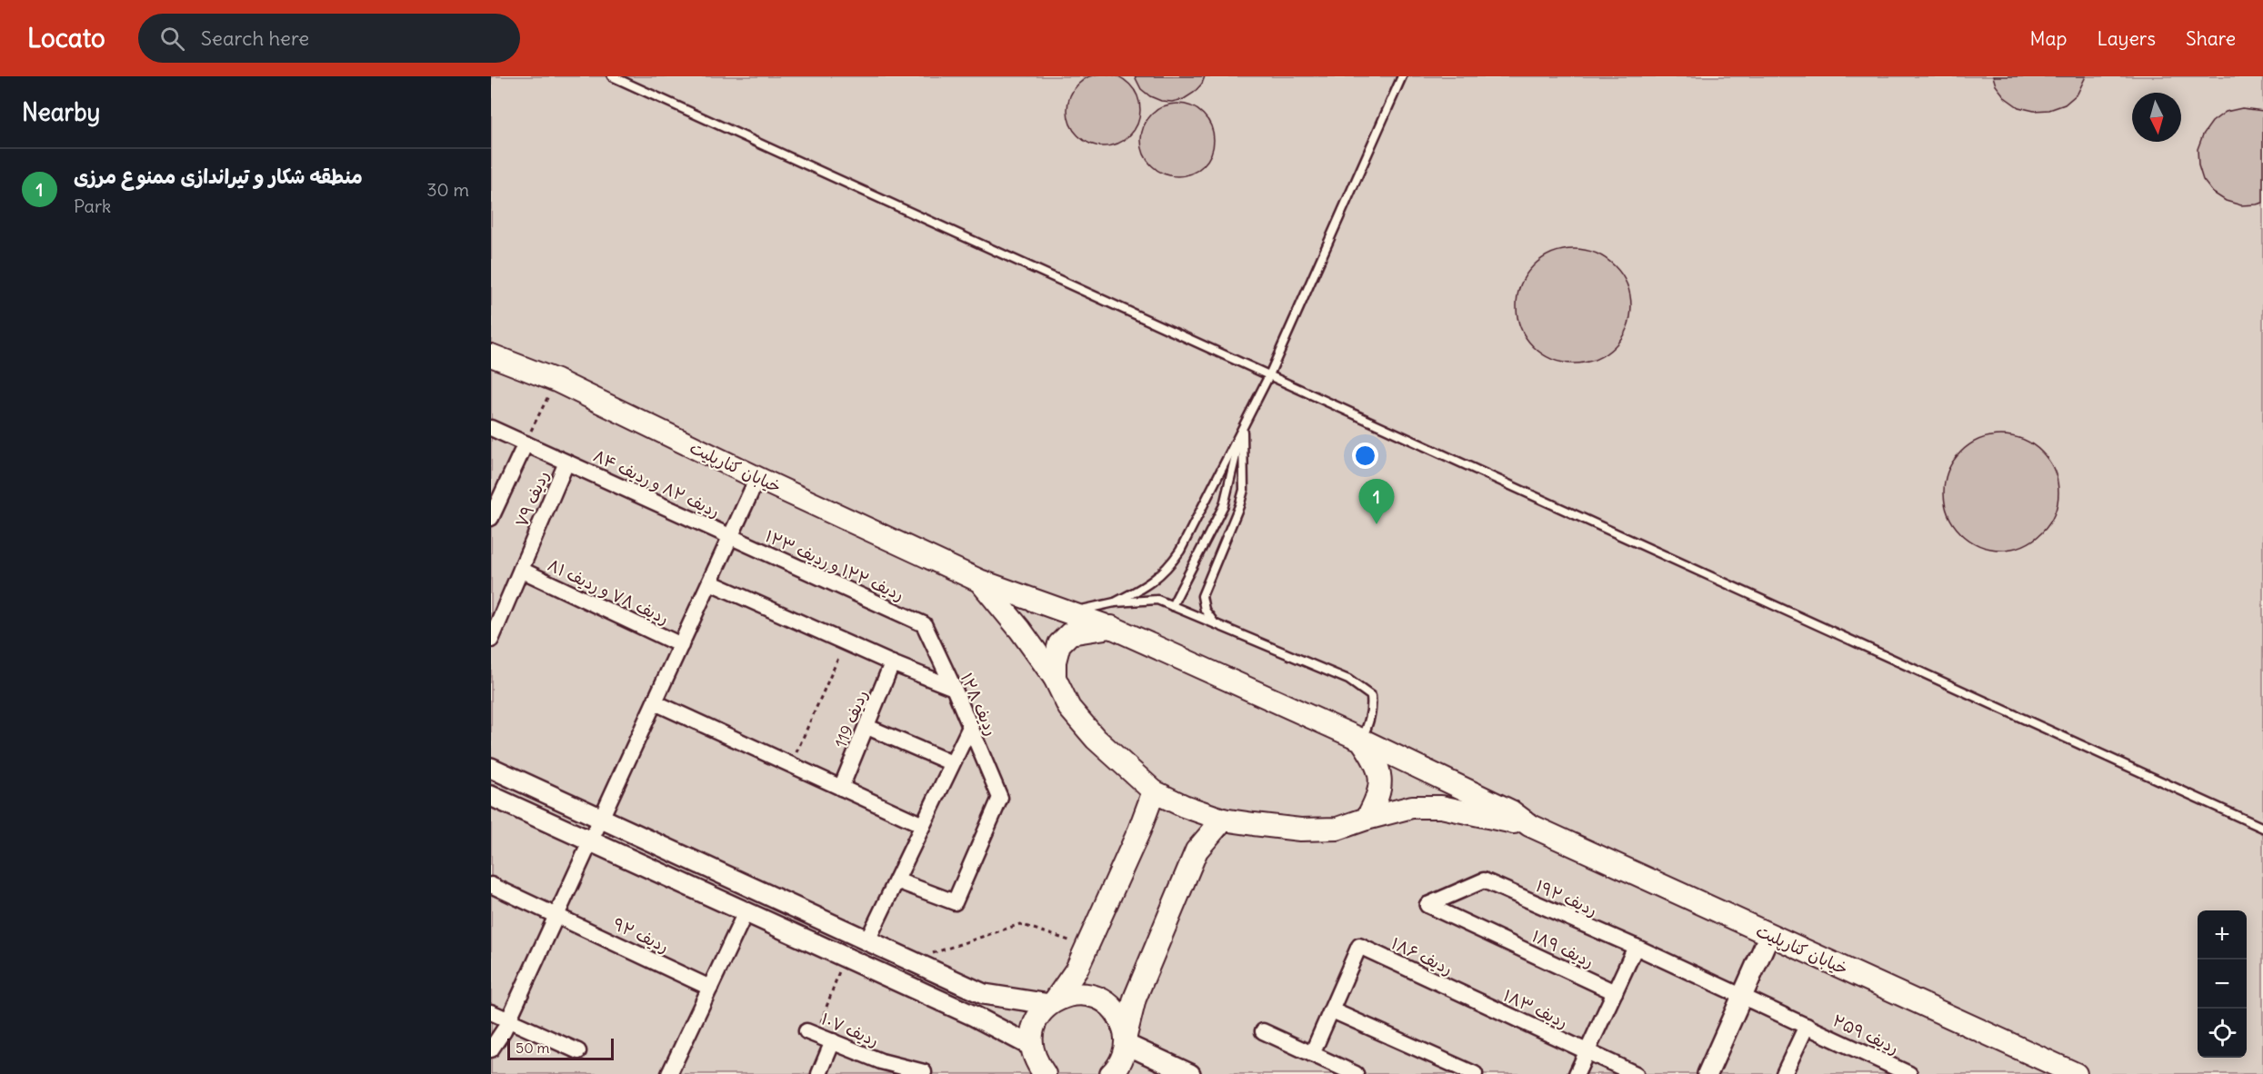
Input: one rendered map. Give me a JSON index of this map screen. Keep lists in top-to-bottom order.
{
  "streets": {
    "main road": ["خیابان کنارپلیت"],
    "street": [
      "ردیف ۸۲ و ردیف ۸۴",
      "ردیف ۷۹",
      "ردیف ۱۲۲ و ردیف ۱۲۳",
      "ردیف ۷۸ و ردیف ۸۱",
      "ردیف ۱۲۸",
      "ردیف 119",
      "ردیف ۱۹۲",
      "ردیف ۹۲",
      "ردیف ۱۸۹",
      "ردیف ۱۸۶",
      "ردیف ۱۸۳",
      "ردیف ۱۰۷",
      "ردیف ۲۵۹"
    ]
  },
  "crossings": [
    ["ردیف ۸۲ و ردیف ۸۴", "ردیف ۷۹"],
    ["ردیف ۸۲ و ردیف ۸۴", "ردیف ۱۲۲ و ردیف ۱۲۳"],
    ["ردیف ۷۹", "ردیف ۷۸ و ردیف ۸۱"],
    ["ردیف ۱۲۲ و ردیف ۱۲۳", "ردیف ۱۲۸"],
    ["ردیف ۱۹۲", "ردیف ۱۸۹"],
    ["ردیف ۱۹۲", "ردیف ۲۵۹"],
    ["ردیف ۱۸۶", "ردیف ۱۸۳"]
  ],
  "scale_bar": "50 m",
  "north": "bottom",
  "page": {
    "header": "Locato",
    "search": "Search here",
    "nav": ["Map", "Layers", "Share"],
    "heading": "Nearby",
    "list": [
      {
        "mark": "1",
        "name": "منطقه شکار و تیراندازی ممنوع مرزی",
        "note": "Park",
        "value": "30 m"
      }
    ],
    "pins": "1",
    "map_buttons": ["+", "−"],
    "scale": "50 m"
  }
}
